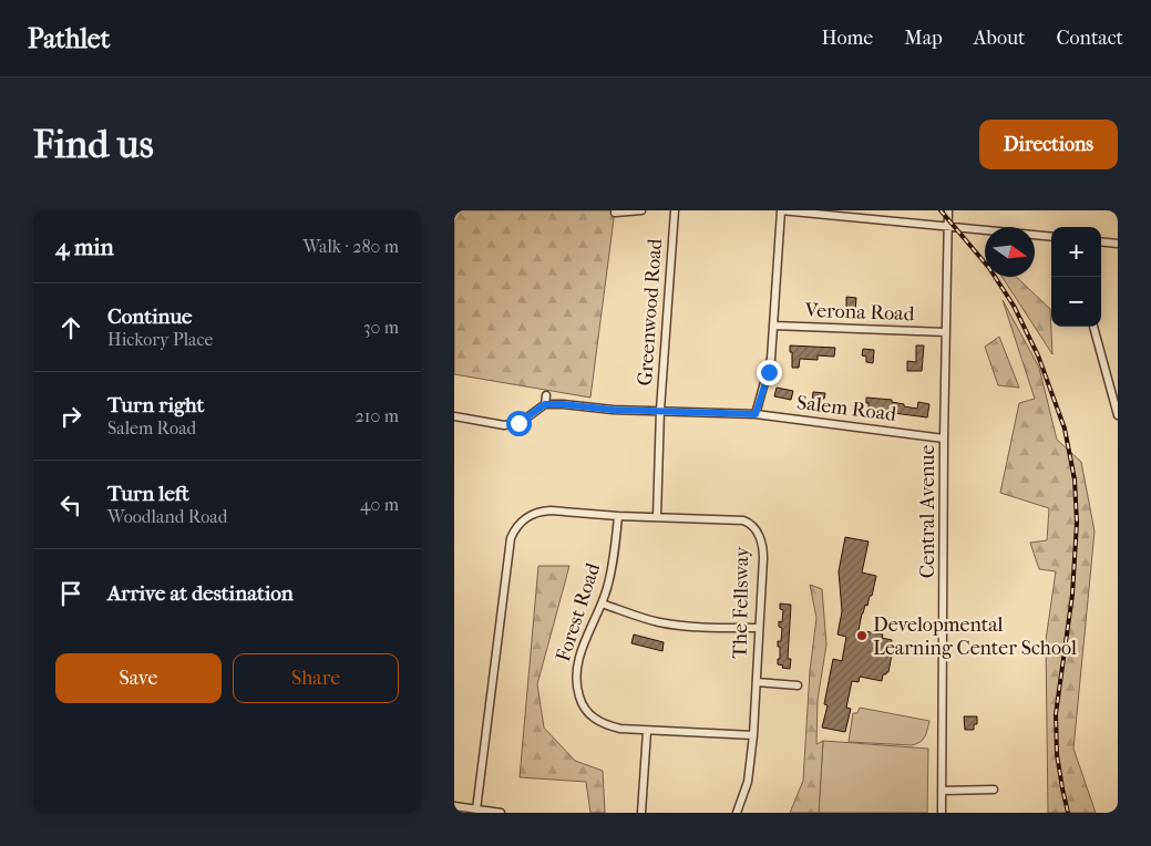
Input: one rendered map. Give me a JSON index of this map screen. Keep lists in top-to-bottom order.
{
  "streets": {
    "street": [
      "Greenwood Road",
      "Verona Road",
      "Salem Road",
      "Central Avenue",
      "The Fellsway",
      "Forest Road"
    ]
  },
  "crossings": [
    ["Greenwood Road", "Salem Road"],
    ["Greenwood Road", "The Fellsway"],
    ["Verona Road", "Central Avenue"],
    ["Salem Road", "Central Avenue"],
    ["The Fellsway", "Forest Road"]
  ],
  "places": ["Developmental Learning Center School"],
  "north": "right",
  "page": {
    "header": "Pathlet",
    "nav": [
      "Home",
      "Map",
      "About",
      "Contact"
    ],
    "buttons": [
      "Directions",
      ["Save", "Share"]
    ],
    "title": "Find us",
    "heading": ["4 min", "Walk · 280 m"],
    "map_buttons": ["+", "−"],
    "list": [
      ["Continue", "Hickory Place", "30 m"],
      ["Turn right", "Salem Road", "210 m"],
      ["Turn left", "Woodland Road", "40 m"],
      "Arrive at destination"
    ]
  }
}
